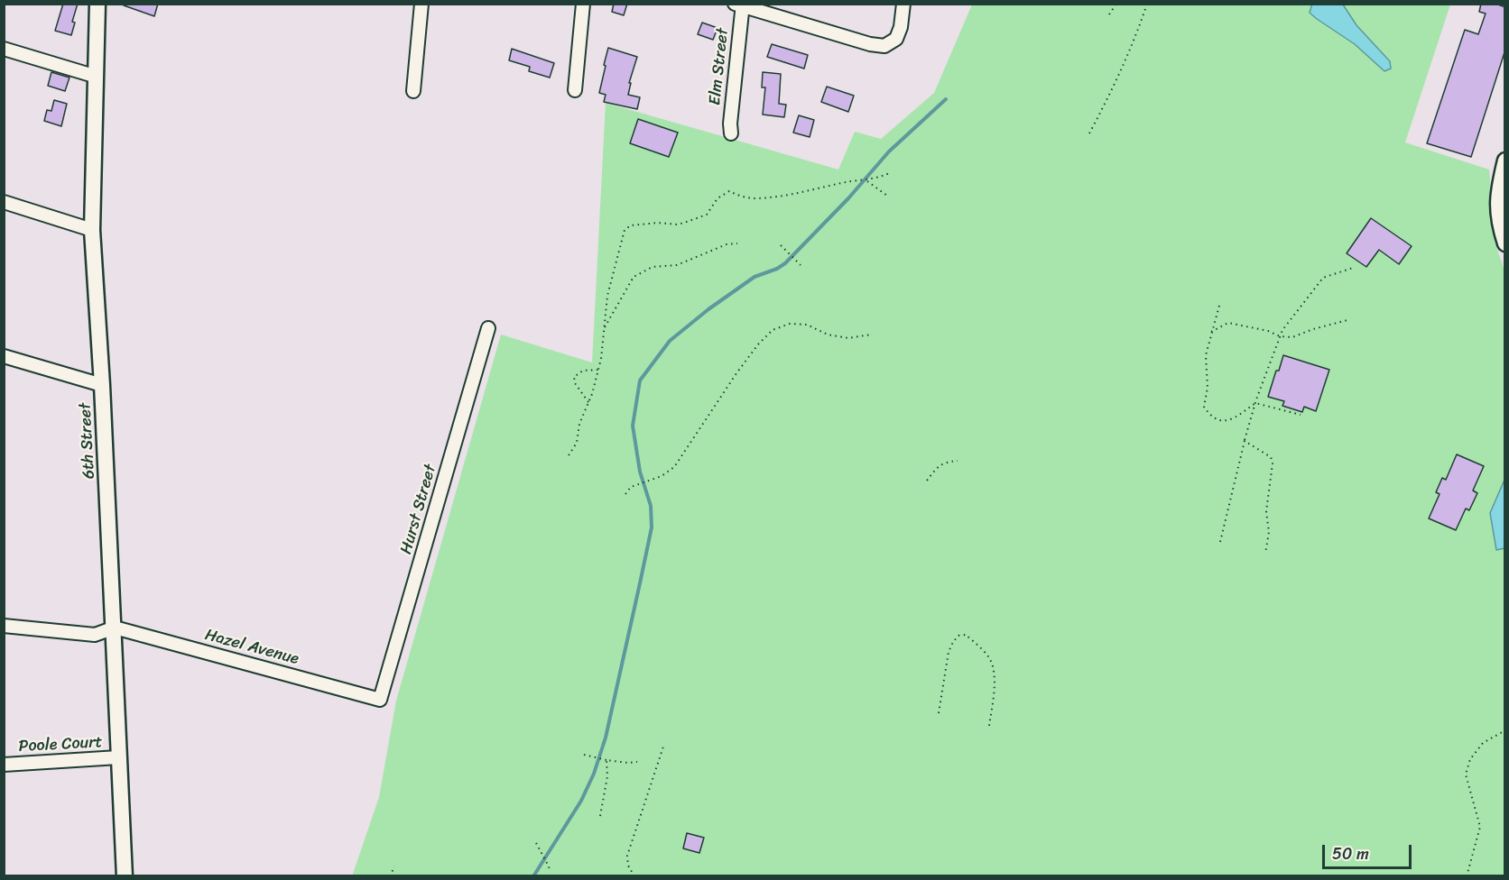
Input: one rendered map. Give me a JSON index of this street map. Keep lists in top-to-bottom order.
{
  "streets": {
    "street": [
      "Elm Street",
      "6th Street",
      "Hurst Street",
      "Hazel Avenue",
      "Poole Court"
    ]
  },
  "crossings": [
    ["6th Street", "Hazel Avenue"],
    ["6th Street", "Poole Court"],
    ["Hurst Street", "Hazel Avenue"]
  ],
  "scale_bar": "50 m"
}
